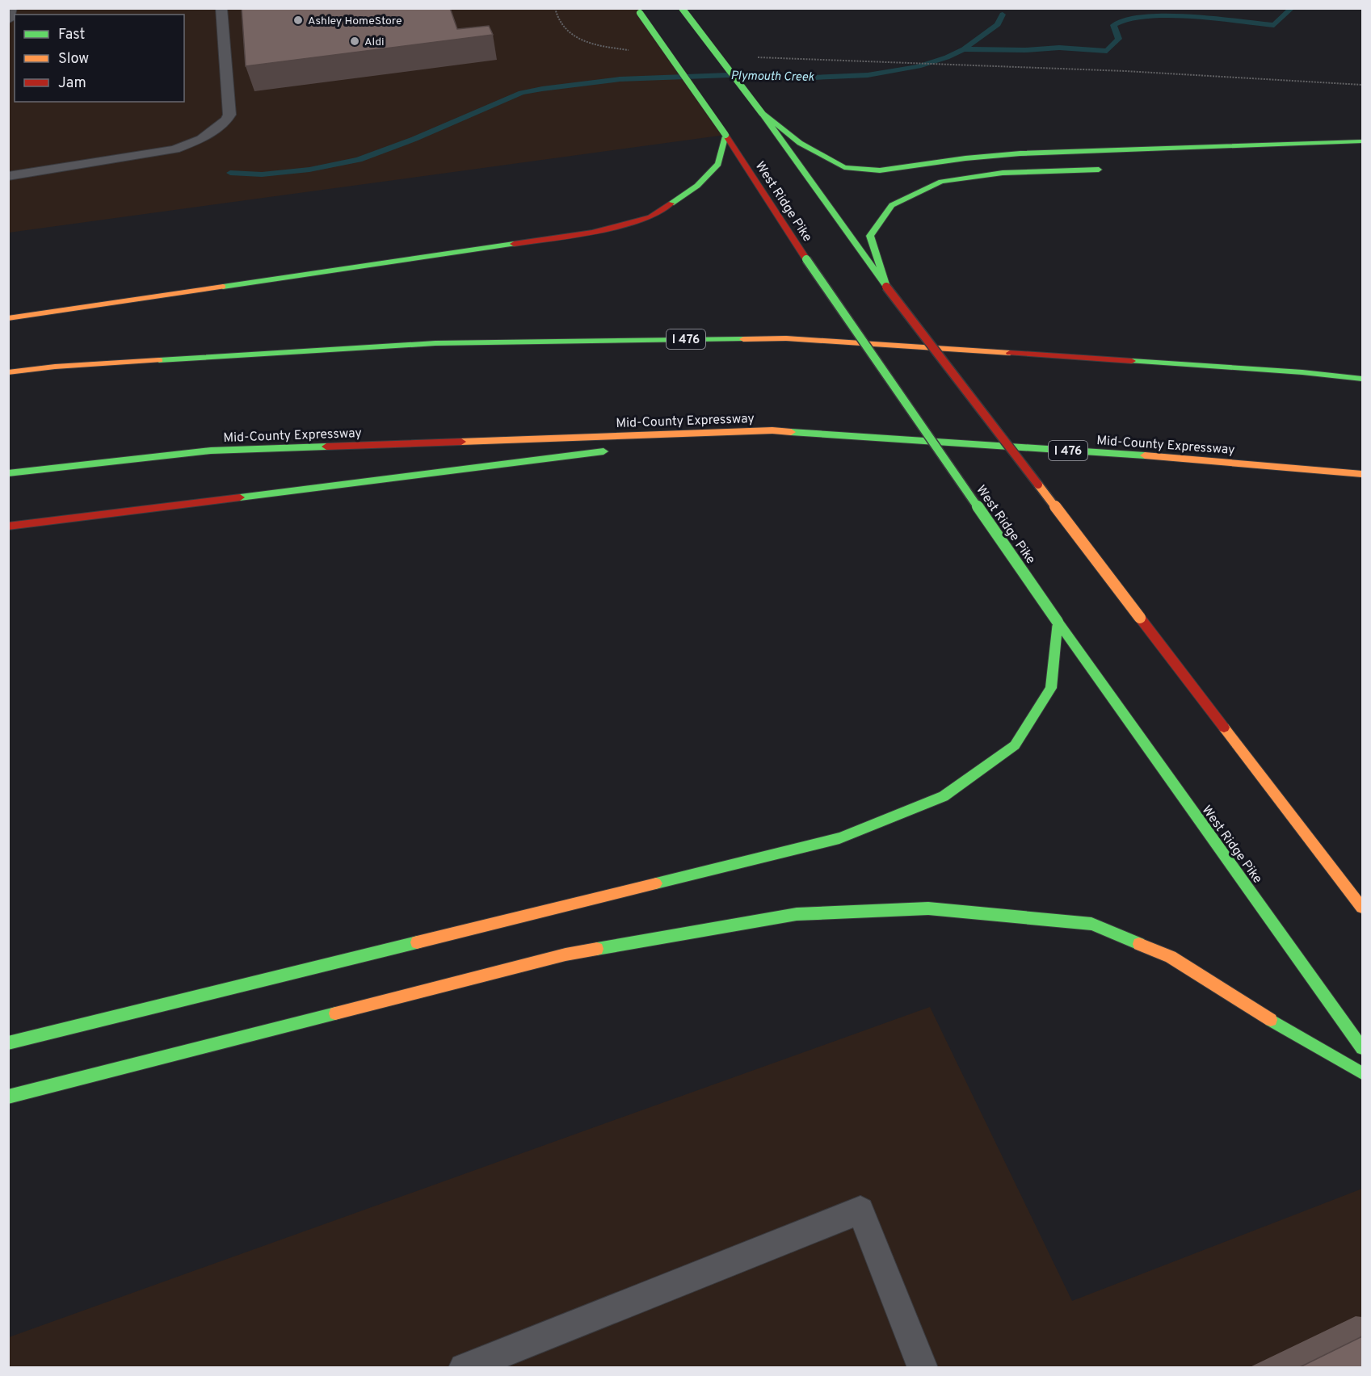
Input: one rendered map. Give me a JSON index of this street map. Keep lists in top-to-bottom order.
{
  "streets": {
    "main road": ["West Ridge Pike", "I 476", "Mid-County Expressway"]
  },
  "water": ["Plymouth Creek"],
  "places": ["Ashley HomeStore", "Aldi"],
  "legend": ["Fast", "Slow", "Jam"]
}
